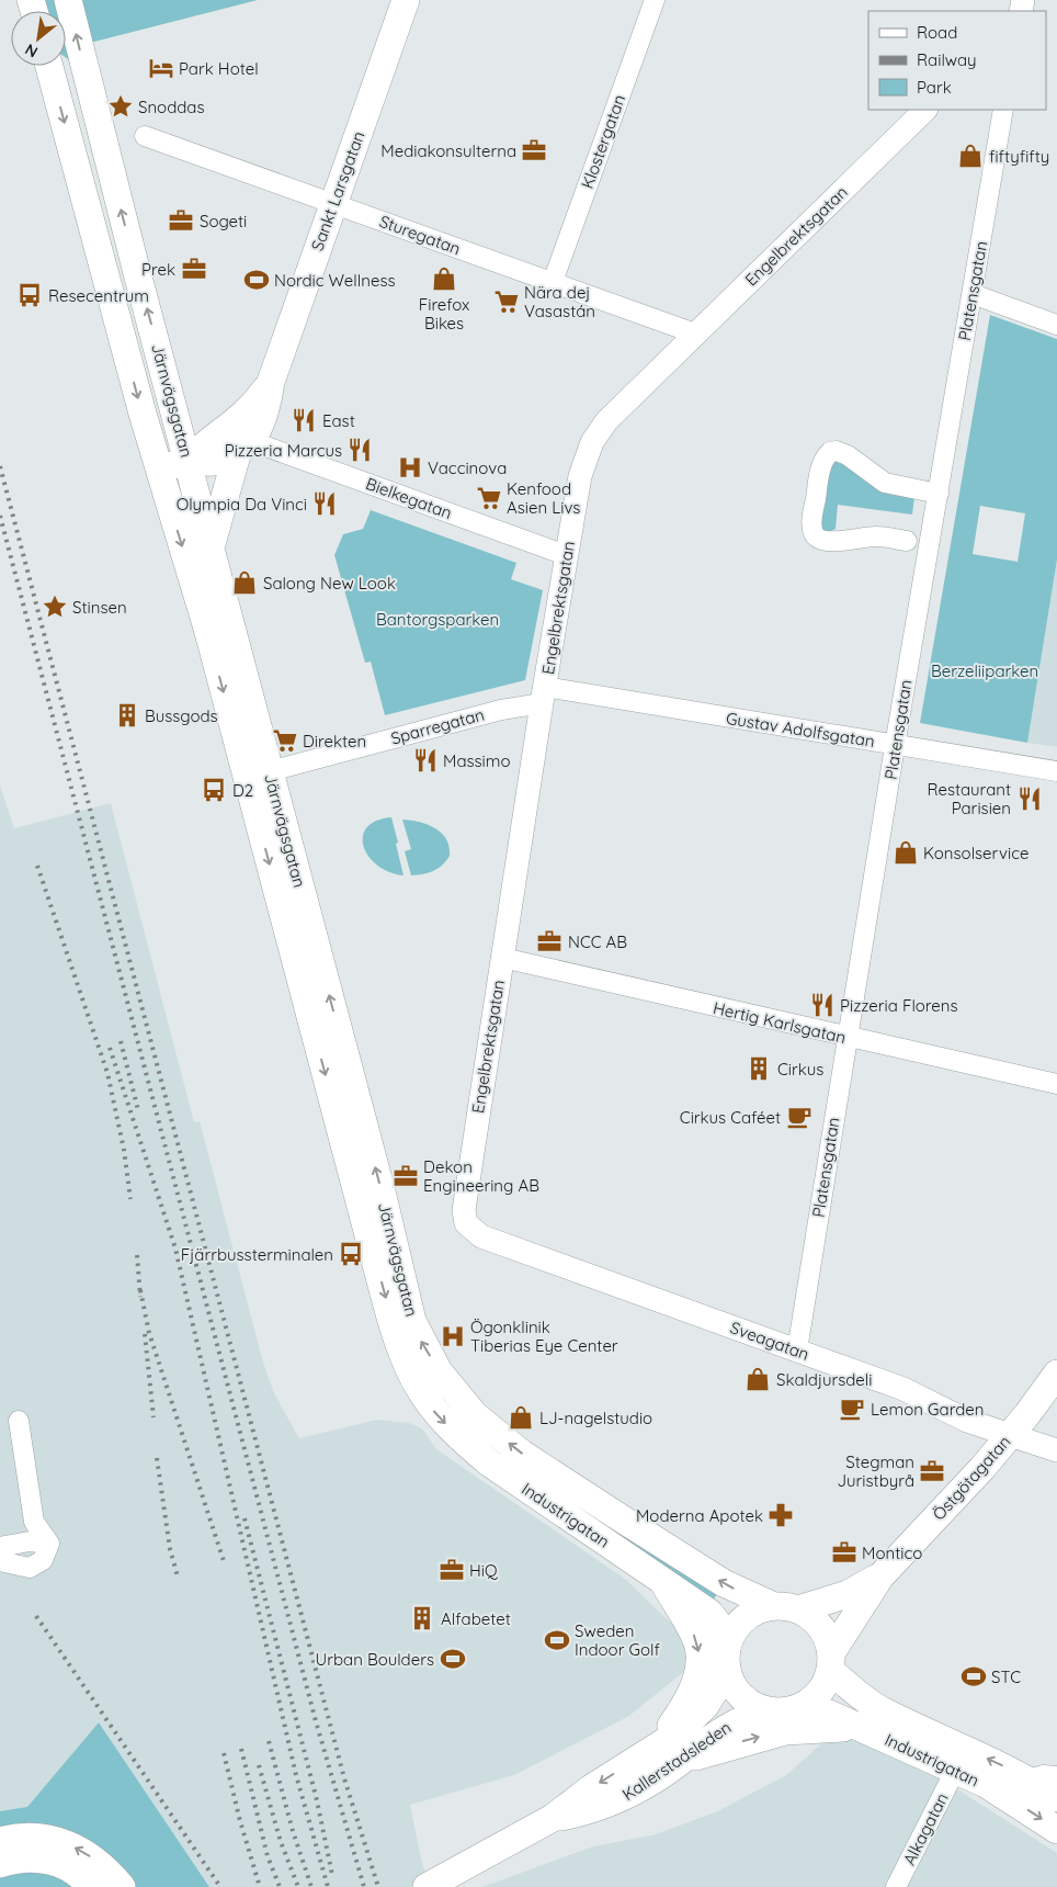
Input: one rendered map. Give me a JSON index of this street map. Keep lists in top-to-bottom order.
{
  "streets": {
    "main road": [
      "Sankt Larsgatan",
      "Järnvägsgatan",
      "Östgötagatan",
      "Industrigatan",
      "Kallerstadsleden"
    ],
    "street": [
      "Klostergatan",
      "Sturegatan",
      "Engelbrektsgatan",
      "Platensgatan",
      "Bielkegatan",
      "Sparregatan",
      "Gustav Adolfsgatan",
      "Hertig Karlsgatan",
      "Sveagatan",
      "Alkagatan"
    ]
  },
  "crossings": [
    ["Klostergatan", "Sturegatan"],
    ["Sankt Larsgatan", "Sturegatan"],
    ["Sankt Larsgatan", "Järnvägsgatan"],
    ["Sankt Larsgatan", "Bielkegatan"],
    ["Sturegatan", "Engelbrektsgatan"],
    ["Engelbrektsgatan", "Bielkegatan"],
    ["Engelbrektsgatan", "Sparregatan"],
    ["Engelbrektsgatan", "Gustav Adolfsgatan"],
    ["Engelbrektsgatan", "Hertig Karlsgatan"],
    ["Engelbrektsgatan", "Sveagatan"],
    ["Platensgatan", "Gustav Adolfsgatan"],
    ["Platensgatan", "Hertig Karlsgatan"],
    ["Platensgatan", "Sveagatan"],
    ["Järnvägsgatan", "Sparregatan"],
    ["Järnvägsgatan", "Industrigatan"],
    ["Sparregatan", "Gustav Adolfsgatan"],
    ["Sveagatan", "Östgötagatan"],
    ["Östgötagatan", "Industrigatan"],
    ["Östgötagatan", "Kallerstadsleden"],
    ["Industrigatan", "Kallerstadsleden"],
    ["Industrigatan", "Alkagatan"]
  ],
  "parks": ["Bantorgsparken", "Berzeliiparken"],
  "places": {
    "hotel": ["Park Hotel"],
    "place": ["Snoddas", "Stinsen"],
    "office": [
      "Mediakonsulterna",
      "Sogeti",
      "Prek",
      "NCC AB",
      "Dekon Engineering AB",
      "Stegman Juristbyrå",
      "Montico",
      "HiQ"
    ],
    "shop": [
      "fiftyfifty",
      "Firefox Bikes",
      "Salong New Look",
      "Konsolservice",
      "Skaldjursdeli",
      "LJ-nagelstudio"
    ],
    "sports": [
      "Nordic Wellness",
      "Sweden Indoor Golf",
      "Urban Boulders",
      "STC"
    ],
    "bus stop": ["Resecentrum", "D2", "Fjärrbussterminalen"],
    "supermarket": ["Nära dej Vasastán", "Kenfood Asien Livs", "Direkten"],
    "restaurant": [
      "East",
      "Pizzeria Marcus",
      "Olympia Da Vinci",
      "Massimo",
      "Restaurant Parisien",
      "Pizzeria Florens"
    ],
    "hospital": ["Vaccinova", "Ögonklinik Tiberias Eye Center"],
    "building": ["Bussgods", "Cirkus", "Alfabetet"],
    "cafe": ["Cirkus Caféet", "Lemon Garden"],
    "pharmacy": ["Moderna Apotek"]
  },
  "legend": ["Road", "Railway", "Park"],
  "north": "bottom left"
}
